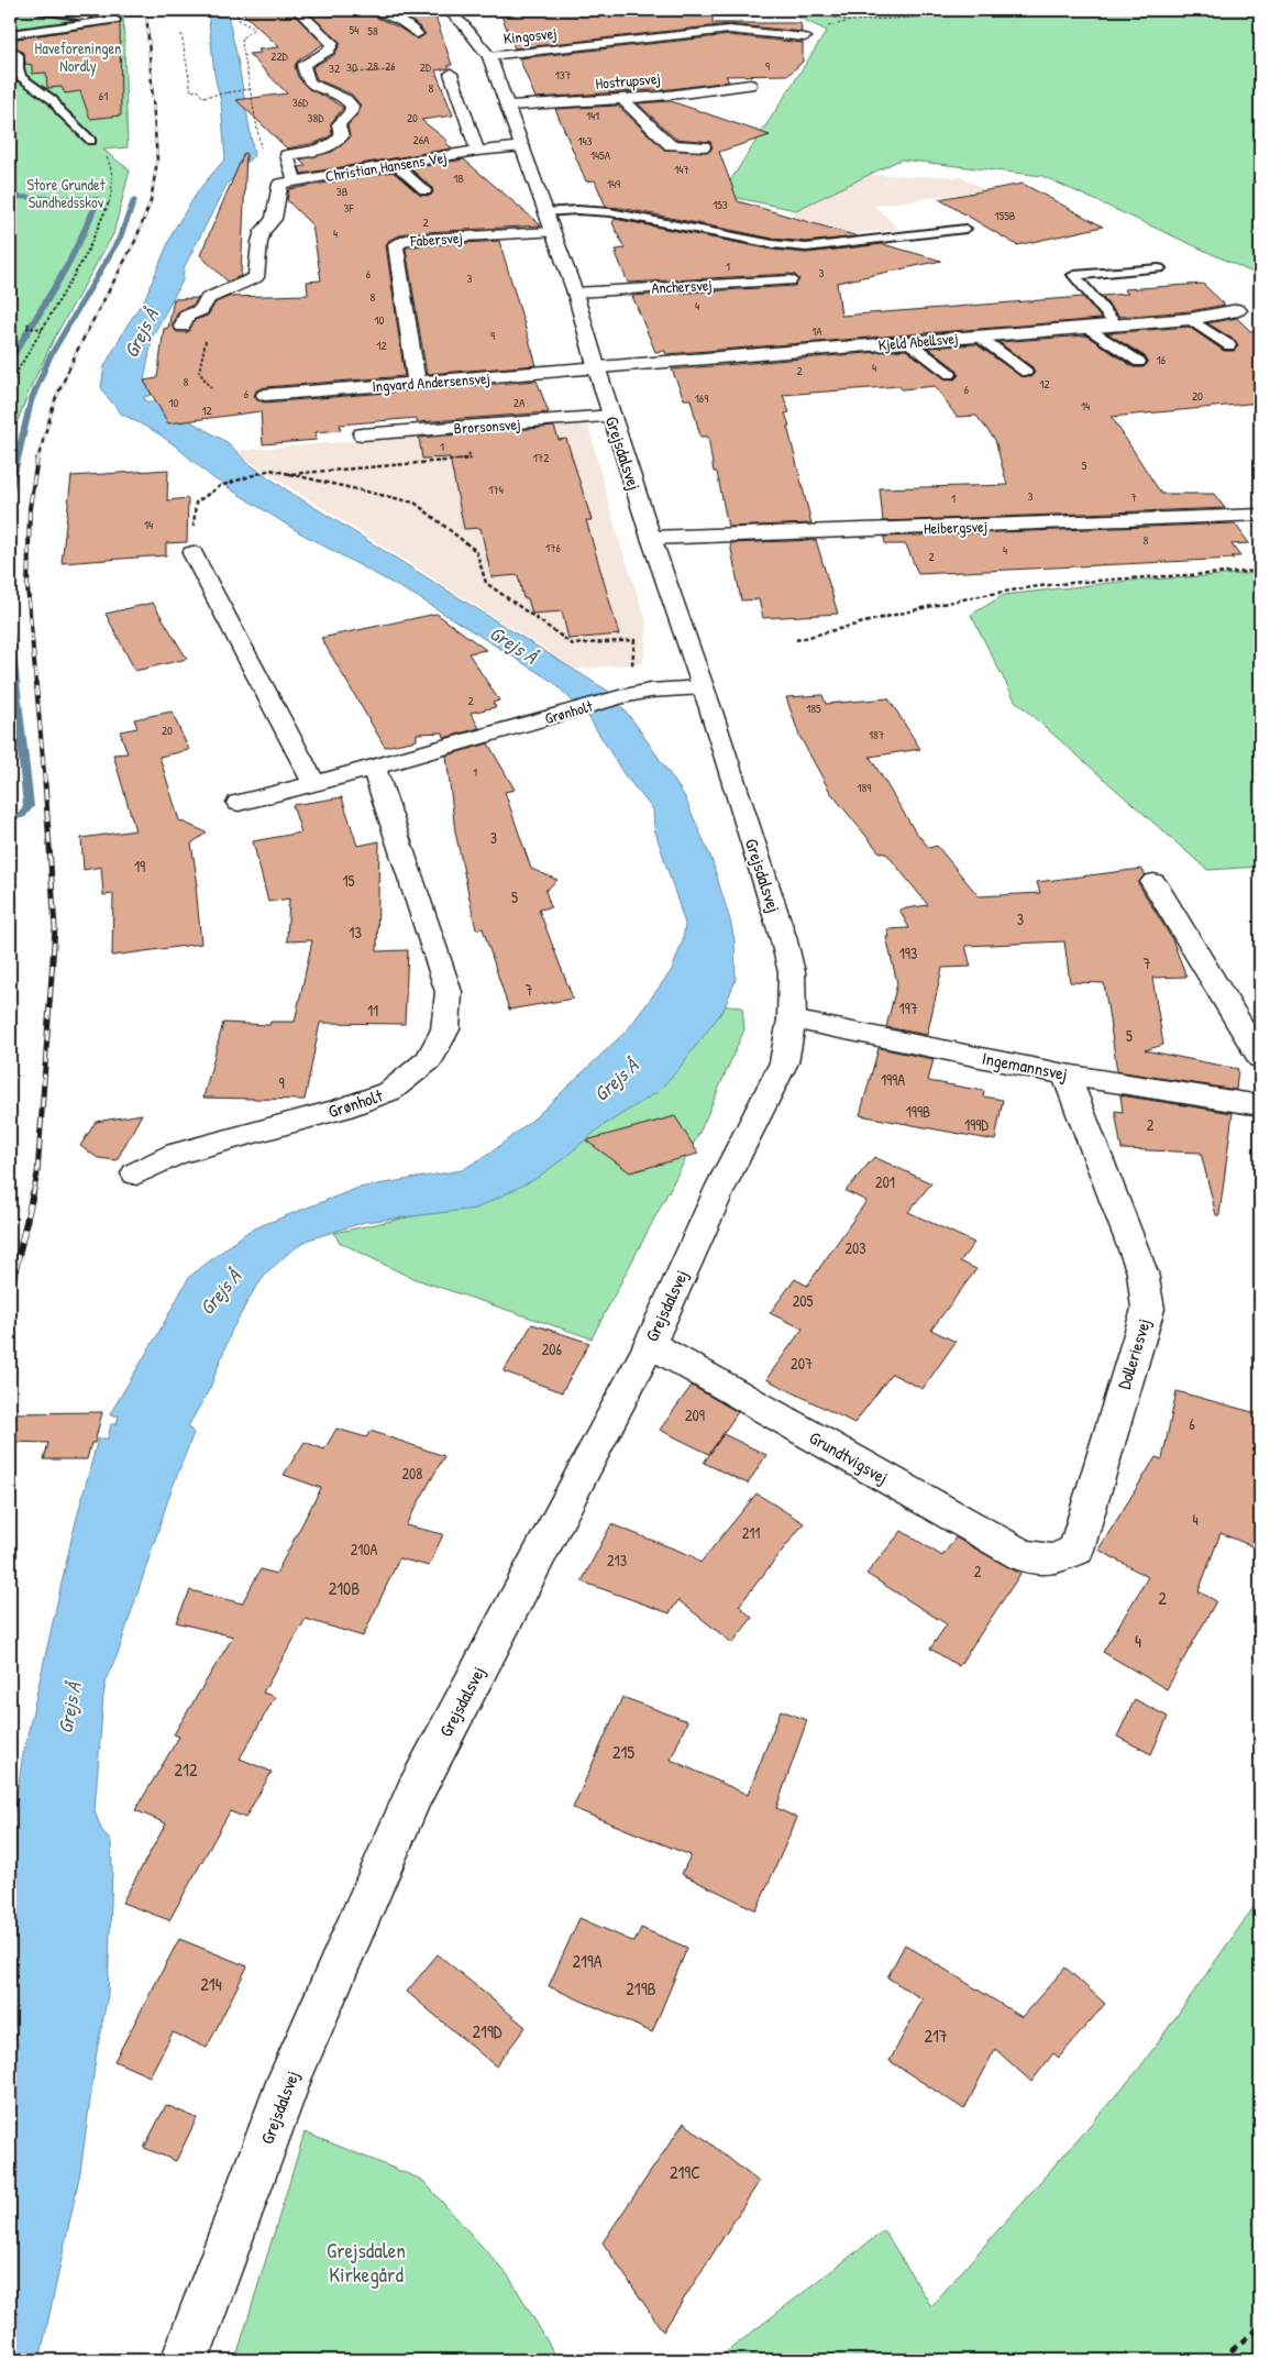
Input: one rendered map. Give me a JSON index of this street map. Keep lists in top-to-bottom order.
{
  "streets": {
    "street": [
      "Kingosvej",
      "Hostrupsvej",
      "Christian Hansens Vej",
      "Fabersvej",
      "Anchersvej",
      "Kjeld Abellsvej",
      "Ingvard Andersensvej",
      "Brorsonsvej",
      "Grejsdalsvej",
      "Heibergsvej",
      "Grønholt",
      "Ingemannsvej",
      "Dolleriesvej",
      "Grundtvigsvej"
    ]
  },
  "crossings": [
    ["Kingosvej", "Grejsdalsvej"],
    ["Hostrupsvej", "Grejsdalsvej"],
    ["Christian Hansens Vej", "Grejsdalsvej"],
    ["Fabersvej", "Ingvard Andersensvej"],
    ["Fabersvej", "Grejsdalsvej"],
    ["Anchersvej", "Grejsdalsvej"],
    ["Kjeld Abellsvej", "Ingvard Andersensvej"],
    ["Kjeld Abellsvej", "Grejsdalsvej"],
    ["Ingvard Andersensvej", "Grejsdalsvej"],
    ["Brorsonsvej", "Grejsdalsvej"],
    ["Grejsdalsvej", "Heibergsvej"],
    ["Grejsdalsvej", "Grønholt"],
    ["Grejsdalsvej", "Ingemannsvej"],
    ["Grejsdalsvej", "Grundtvigsvej"],
    ["Ingemannsvej", "Dolleriesvej"],
    ["Dolleriesvej", "Grundtvigsvej"]
  ],
  "water": ["Grejs Å"],
  "parks": ["Haveforeningen Nordly", "Store Grundet Sundhedsskov", "Grejsdalen Kirkegård"],
  "house_numbers": [
    "54",
    "58",
    "22D",
    "28",
    "26",
    "9",
    "30",
    "2D",
    "32",
    "137",
    "8",
    "61",
    "36D",
    "141",
    "38D",
    "20",
    "26A",
    "143",
    "145A",
    "147",
    "1B",
    "149",
    "3B",
    "153",
    "3F",
    "155B",
    "2",
    "4",
    "1",
    "3",
    "6",
    "3",
    "8",
    "4",
    "10",
    "1A",
    "9",
    "12",
    "16",
    "4",
    "2",
    "8",
    "12",
    "6",
    "6",
    "20",
    "169",
    "10",
    "2A",
    "14",
    "12",
    "1",
    "172",
    "5",
    "174",
    "3",
    "7",
    "1",
    "14",
    "8",
    "176",
    "4",
    "2",
    "2",
    "185",
    "20",
    "187",
    "1",
    "189",
    "3",
    "19",
    "15",
    "5",
    "3",
    "13",
    "193",
    "7",
    "7",
    "197",
    "11",
    "5",
    "199A",
    "9",
    "199B",
    "199D",
    "2",
    "201",
    "203",
    "205",
    "206",
    "207",
    "209",
    "6",
    "208",
    "4",
    "211",
    "210A",
    "213",
    "2",
    "210B",
    "2",
    "4",
    "215",
    "212",
    "219A",
    "214",
    "219B",
    "219D",
    "217",
    "219C"
  ]
}
